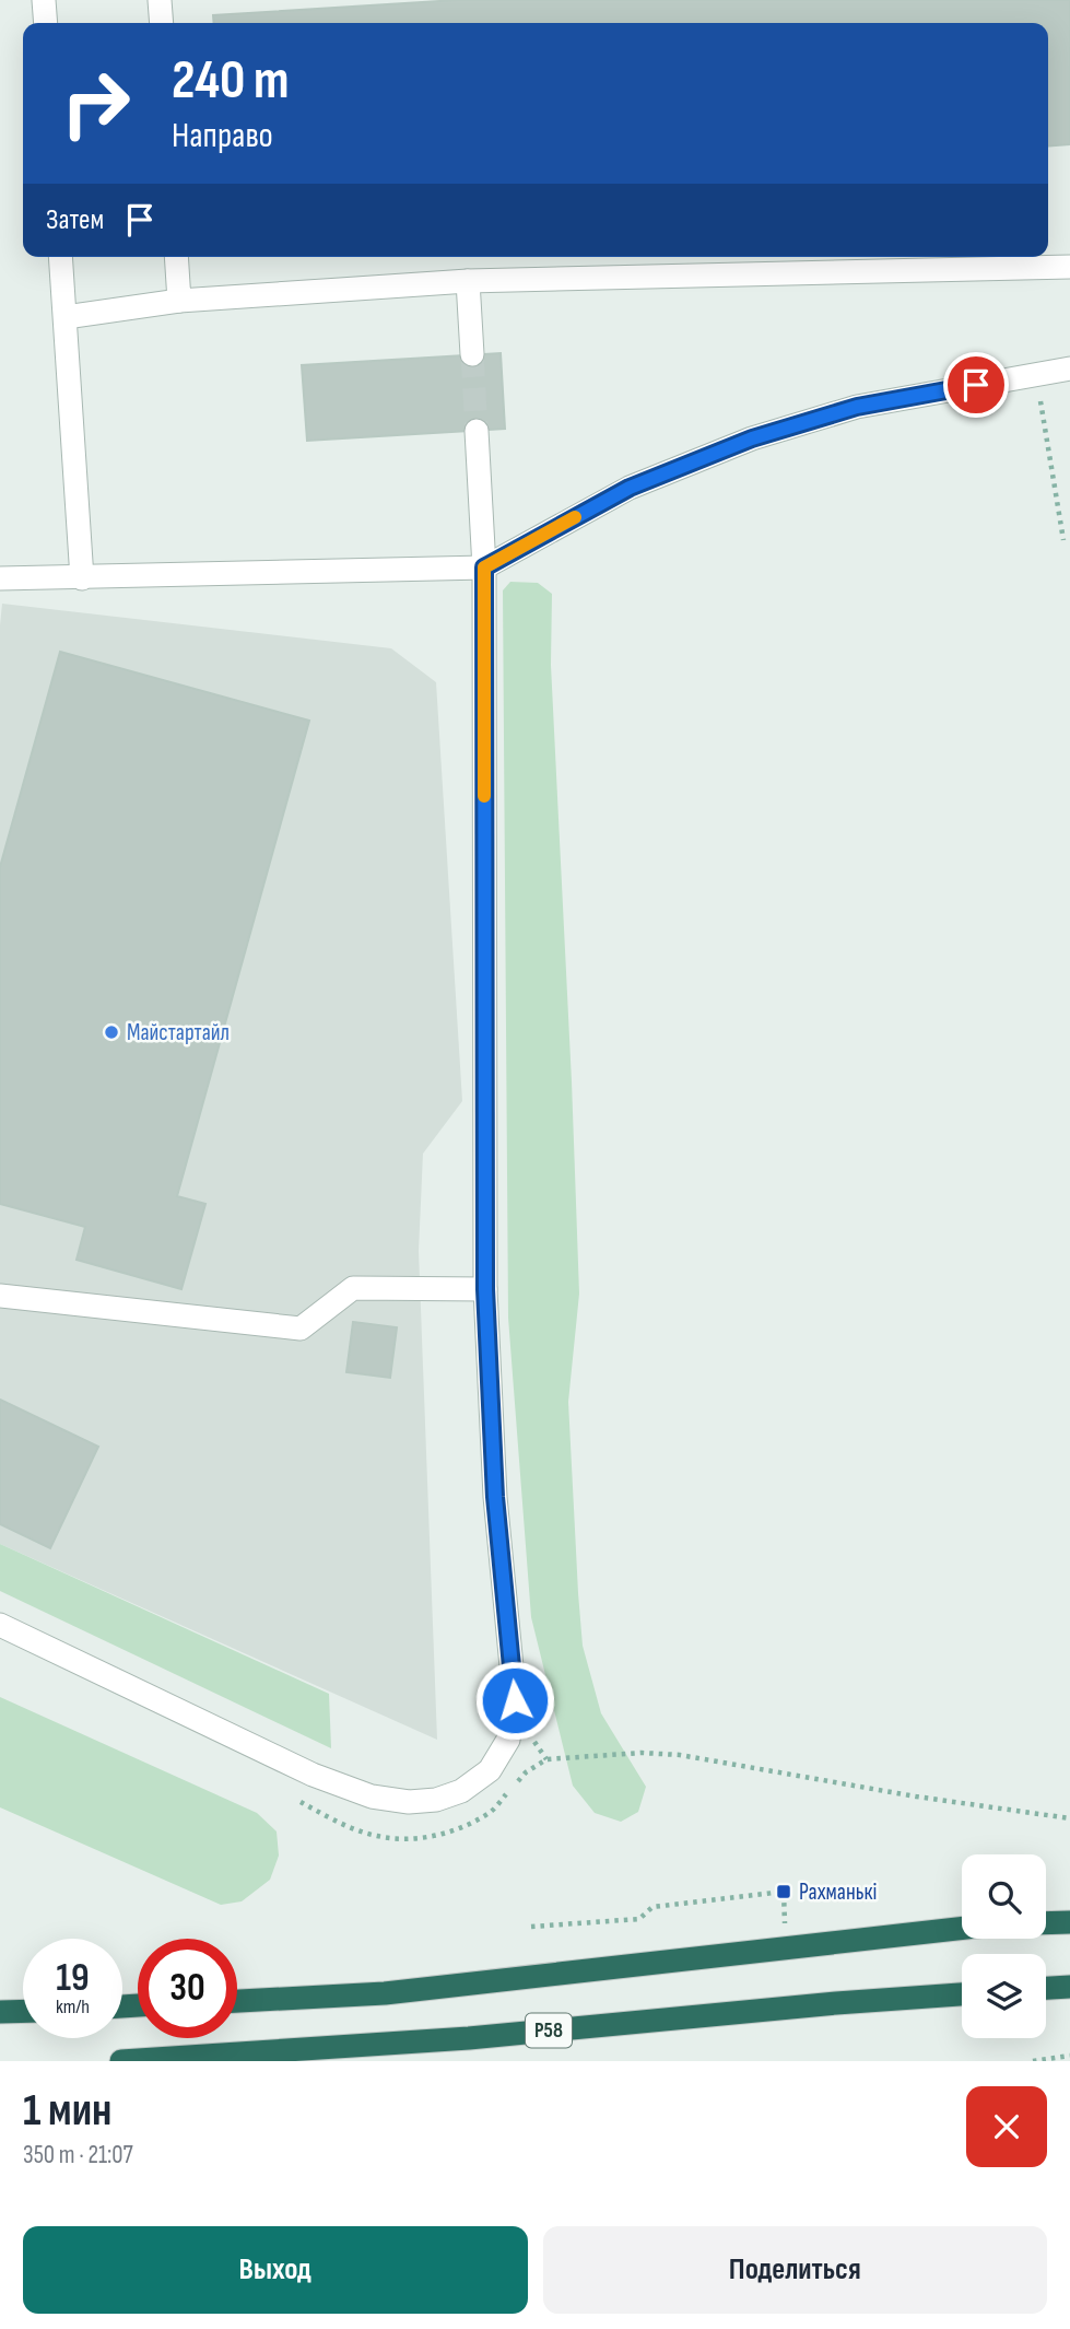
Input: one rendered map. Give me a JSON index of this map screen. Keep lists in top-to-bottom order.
{
  "streets": {
    "highway": ["Р58"]
  },
  "places": {
    "other": ["Майстартайл"],
    "transit": ["Рахманькі"]
  },
  "page": {
    "turn": ["240 m", "Направо"],
    "then": "Затем",
    "speed": "19 km/h",
    "limit": "30",
    "heading": ["1 мин", "350 m · 21:07"],
    "buttons": ["Выход", "Поделиться"]
  }
}
